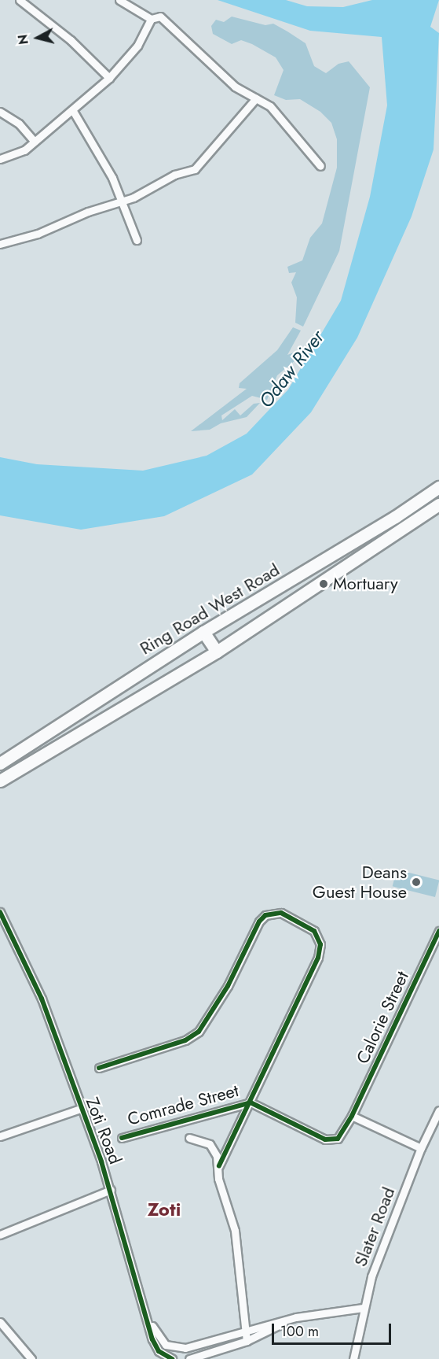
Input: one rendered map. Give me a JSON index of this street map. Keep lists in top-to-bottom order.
{
  "streets": {
    "main road": ["Ring Road West Road"],
    "street": [
      "Calorie Street",
      "Comrade Street",
      "Zoti Road",
      "Slater Road"
    ]
  },
  "crossings": [
    ["Calorie Street", "Comrade Street"],
    ["Zoti Road", "Slater Road"]
  ],
  "districts": ["Zoti"],
  "water": ["Odaw River"],
  "places": ["Mortuary", "Deans Guest House"],
  "scale_bar": "100 m",
  "north": "left"
}
